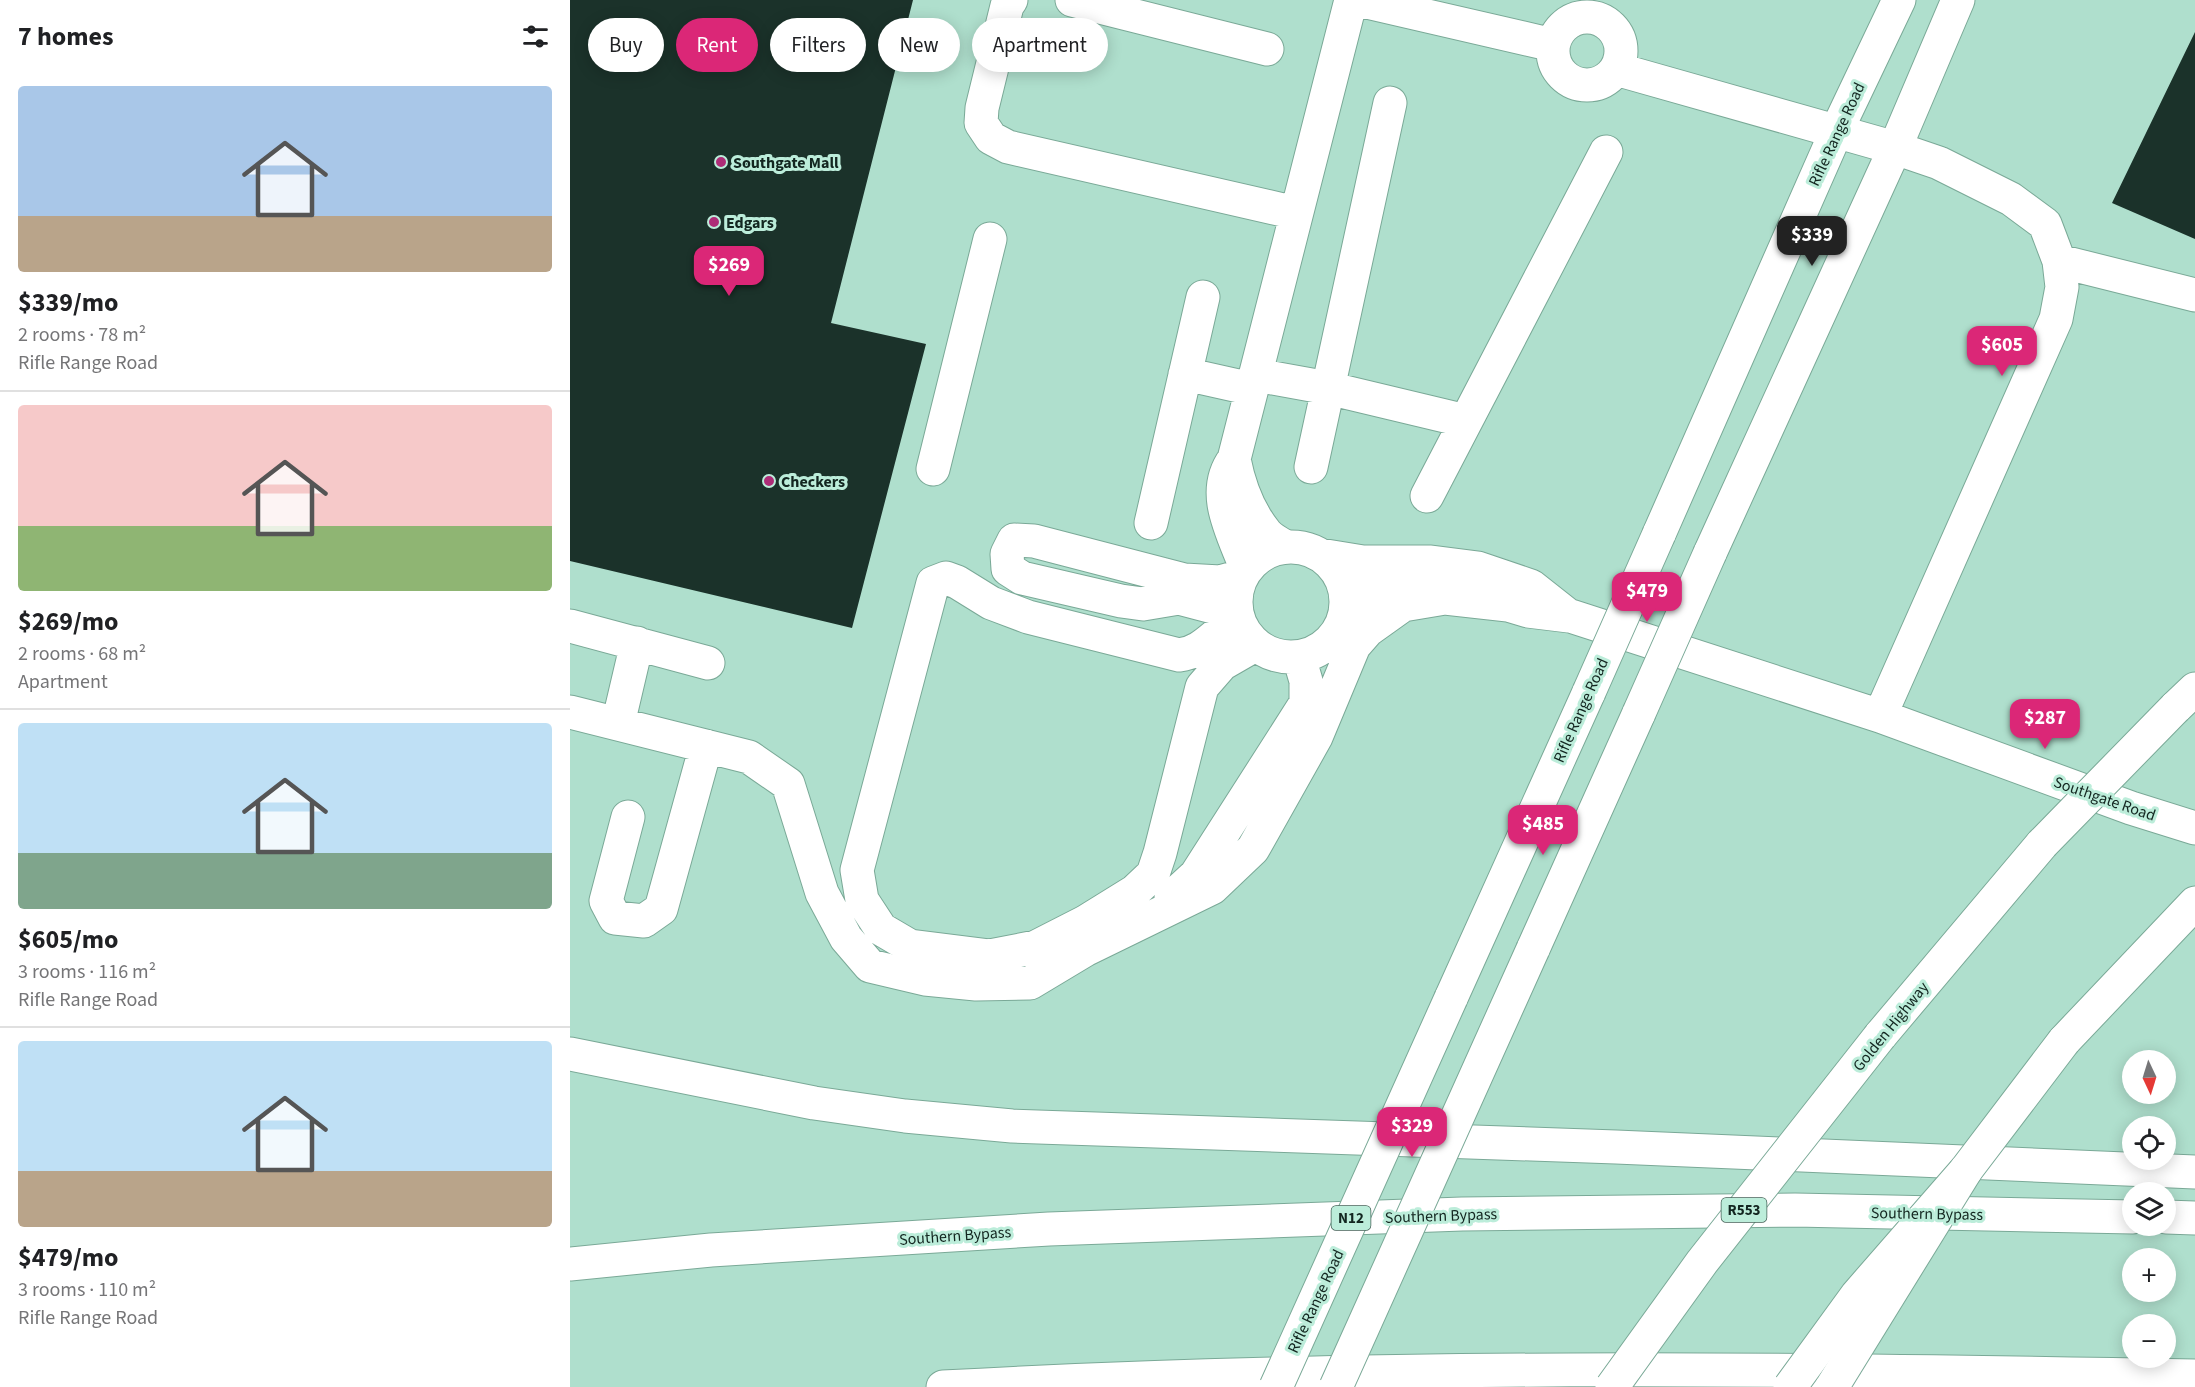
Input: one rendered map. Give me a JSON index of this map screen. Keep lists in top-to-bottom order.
{
  "streets": {
    "main road": [
      "Rifle Range Road",
      "Southgate Road",
      "Golden Highway",
      "R553",
      "Southern Bypass",
      "N12"
    ]
  },
  "places": ["Southgate Mall", "Edgars", "Checkers"],
  "north": "bottom",
  "page": {
    "heading": "7 homes",
    "chip": [
      "Buy",
      "Rent",
      "Filters",
      "New",
      "Apartment"
    ],
    "list": [
      {
        "name": "$339/mo",
        "note": "2 rooms · 78 m² · Rifle Range Road"
      },
      {
        "name": "$269/mo",
        "note": "2 rooms · 68 m² · Apartment"
      },
      {
        "name": "$605/mo",
        "note": "3 rooms · 116 m² · Rifle Range Road"
      },
      {
        "name": "$479/mo",
        "note": "3 rooms · 110 m² · Rifle Range Road"
      }
    ],
    "price": [
      "$339",
      "$269",
      "$605",
      "$479",
      "$287",
      "$485",
      "$329"
    ],
    "map_buttons": ["+", "−"]
  }
}
